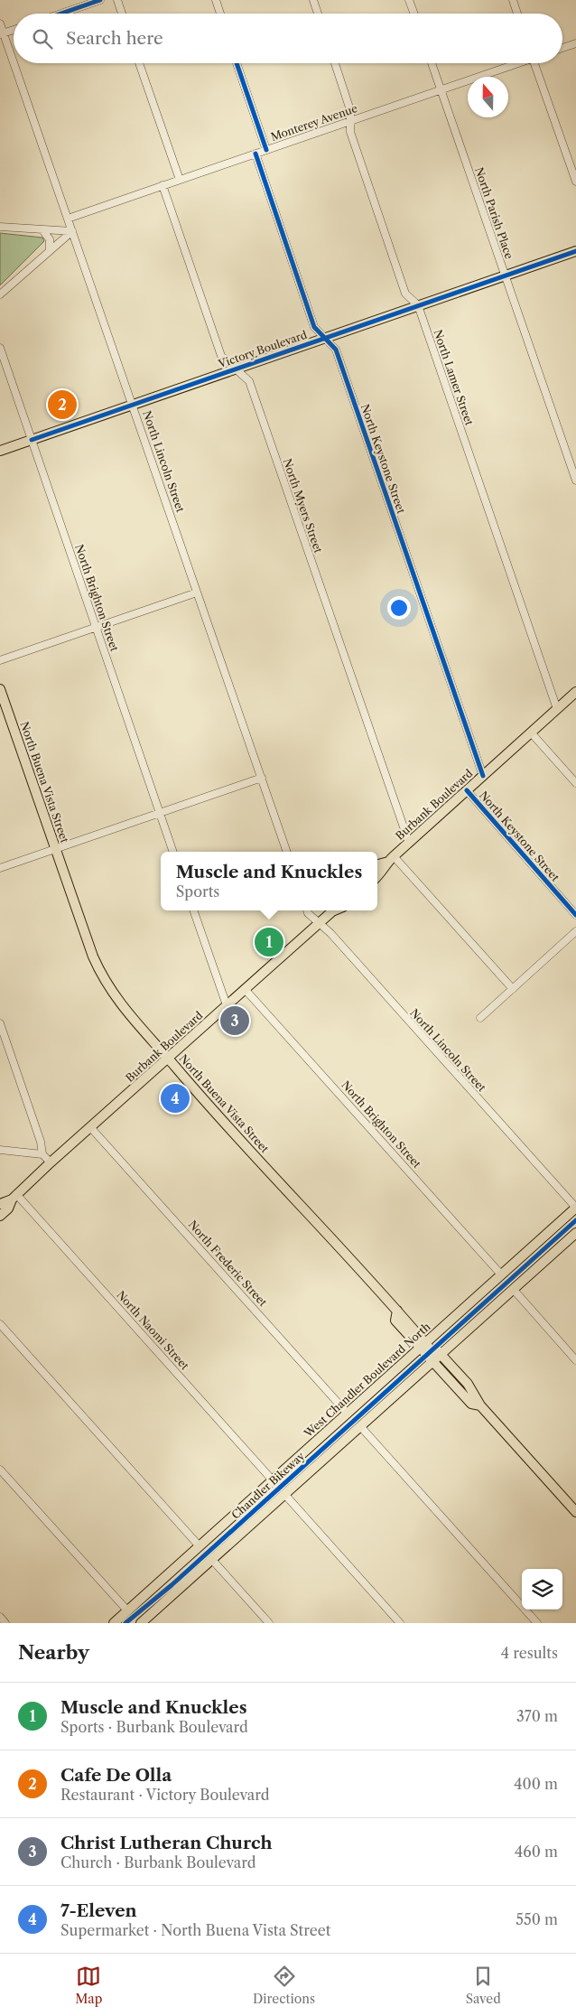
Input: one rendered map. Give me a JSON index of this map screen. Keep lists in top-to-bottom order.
{
  "streets": {
    "main road": [
      "Victory Boulevard",
      "North Buena Vista Street",
      "Burbank Boulevard",
      "West Chandler Boulevard North"
    ],
    "street": [
      "Monterey Avenue",
      "North Parish Place",
      "North Lamer Street",
      "North Keystone Street",
      "North Lincoln Street",
      "North Myers Street",
      "North Brighton Street",
      "North Frederic Street",
      "North Naomi Street"
    ],
    "cycle path": ["Chandler Bikeway"]
  },
  "crossings": [
    ["Monterey Avenue", "North Parish Place"],
    ["Monterey Avenue", "North Lamer Street"],
    ["Monterey Avenue", "North Keystone Street"],
    ["Monterey Avenue", "North Lincoln Street"],
    ["Monterey Avenue", "North Myers Street"],
    ["North Parish Place", "Victory Boulevard"],
    ["Victory Boulevard", "North Lamer Street"],
    ["Victory Boulevard", "North Keystone Street"],
    ["Victory Boulevard", "North Lincoln Street"],
    ["Victory Boulevard", "North Myers Street"],
    ["Victory Boulevard", "North Brighton Street"],
    ["North Lamer Street", "Burbank Boulevard"],
    ["North Keystone Street", "Burbank Boulevard"],
    ["North Lincoln Street", "Burbank Boulevard"],
    ["North Lincoln Street", "West Chandler Boulevard North"],
    ["North Myers Street", "Burbank Boulevard"],
    ["North Brighton Street", "Burbank Boulevard"],
    ["North Brighton Street", "West Chandler Boulevard North"],
    ["North Buena Vista Street", "Burbank Boulevard"],
    ["North Buena Vista Street", "West Chandler Boulevard North"],
    ["Burbank Boulevard", "North Frederic Street"],
    ["Burbank Boulevard", "North Naomi Street"],
    ["North Frederic Street", "West Chandler Boulevard North"],
    ["North Naomi Street", "West Chandler Boulevard North"]
  ],
  "north": "top",
  "page": {
    "search": "Search here",
    "pins": [
      "2",
      "1",
      "3",
      "4"
    ],
    "popup": ["Muscle and Knuckles", "Sports"],
    "heading": ["Nearby", "4 results"],
    "list": [
      {
        "mark": "1",
        "name": "Muscle and Knuckles",
        "note": "Sports · Burbank Boulevard",
        "value": "370 m"
      },
      {
        "mark": "2",
        "name": "Cafe De Olla",
        "note": "Restaurant · Victory Boulevard",
        "value": "400 m"
      },
      {
        "mark": "3",
        "name": "Christ Lutheran Church",
        "note": "Church · Burbank Boulevard",
        "value": "460 m"
      },
      {
        "mark": "4",
        "name": "7-Eleven",
        "note": "Supermarket · North Buena Vista Street",
        "value": "550 m"
      }
    ],
    "nav": ["Map", "Directions", "Saved"]
  }
}
